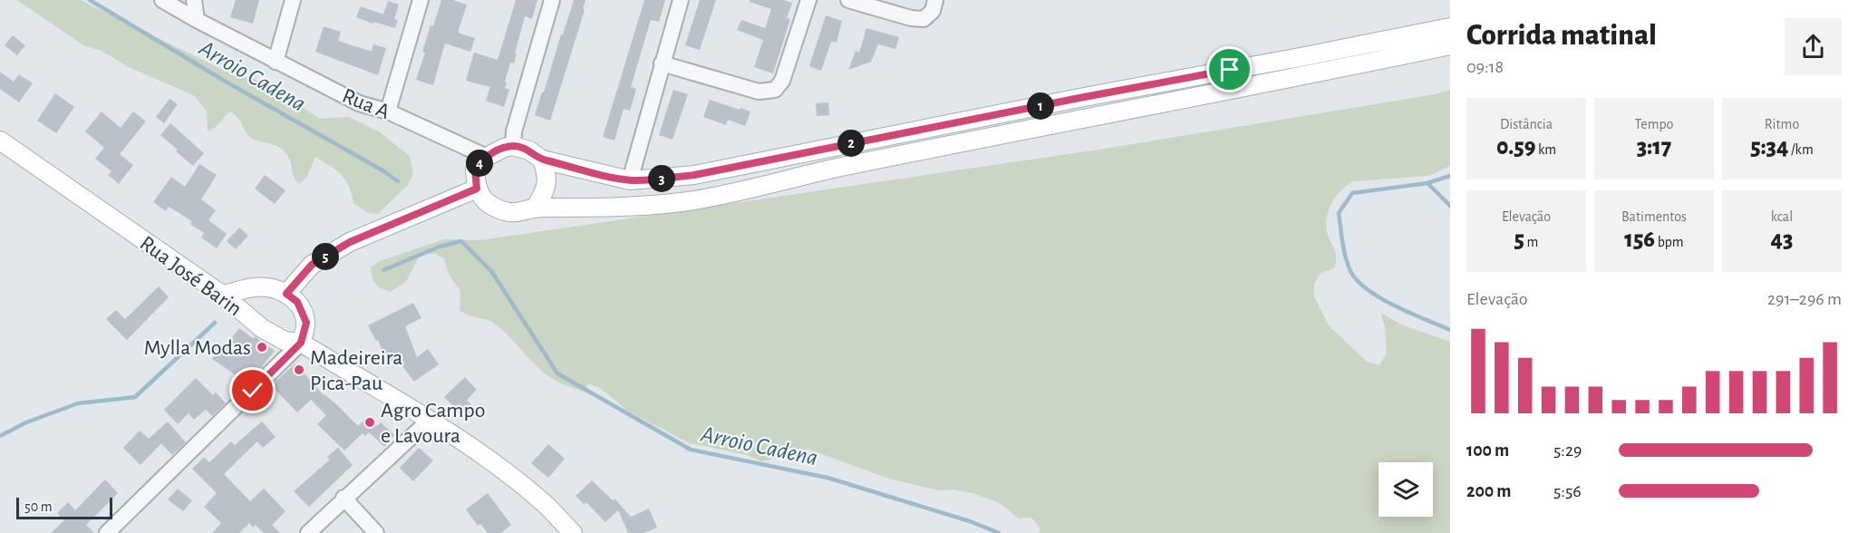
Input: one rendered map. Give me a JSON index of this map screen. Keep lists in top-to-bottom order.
{
  "streets": {
    "main road": ["Rua José Barin"],
    "street": ["Rua A"]
  },
  "water": ["Arroio Cadena"],
  "places": ["Mylla Modas", "Madeireira Pica-Pau", "Agro Campo e Lavoura"],
  "scale_bar": "50 m",
  "page": {
    "heading": ["Corrida matinal", "09:18"],
    "pins": [
      "1",
      "2",
      "4",
      "3",
      "5"
    ],
    "stats": [
      ["Distância", "0.59 km"],
      ["Tempo", "3:17"],
      ["Ritmo", "5:34 /km"],
      ["Elevação", "5 m"],
      ["Batimentos", "156 bpm"],
      ["kcal", "43"]
    ],
    "chart": ["Elevação", "291–296 m"],
    "list": [
      {
        "name": "100 m",
        "note": "5:29"
      },
      {
        "name": "200 m",
        "note": "5:56"
      }
    ],
    "scale": "50 m"
  }
}
